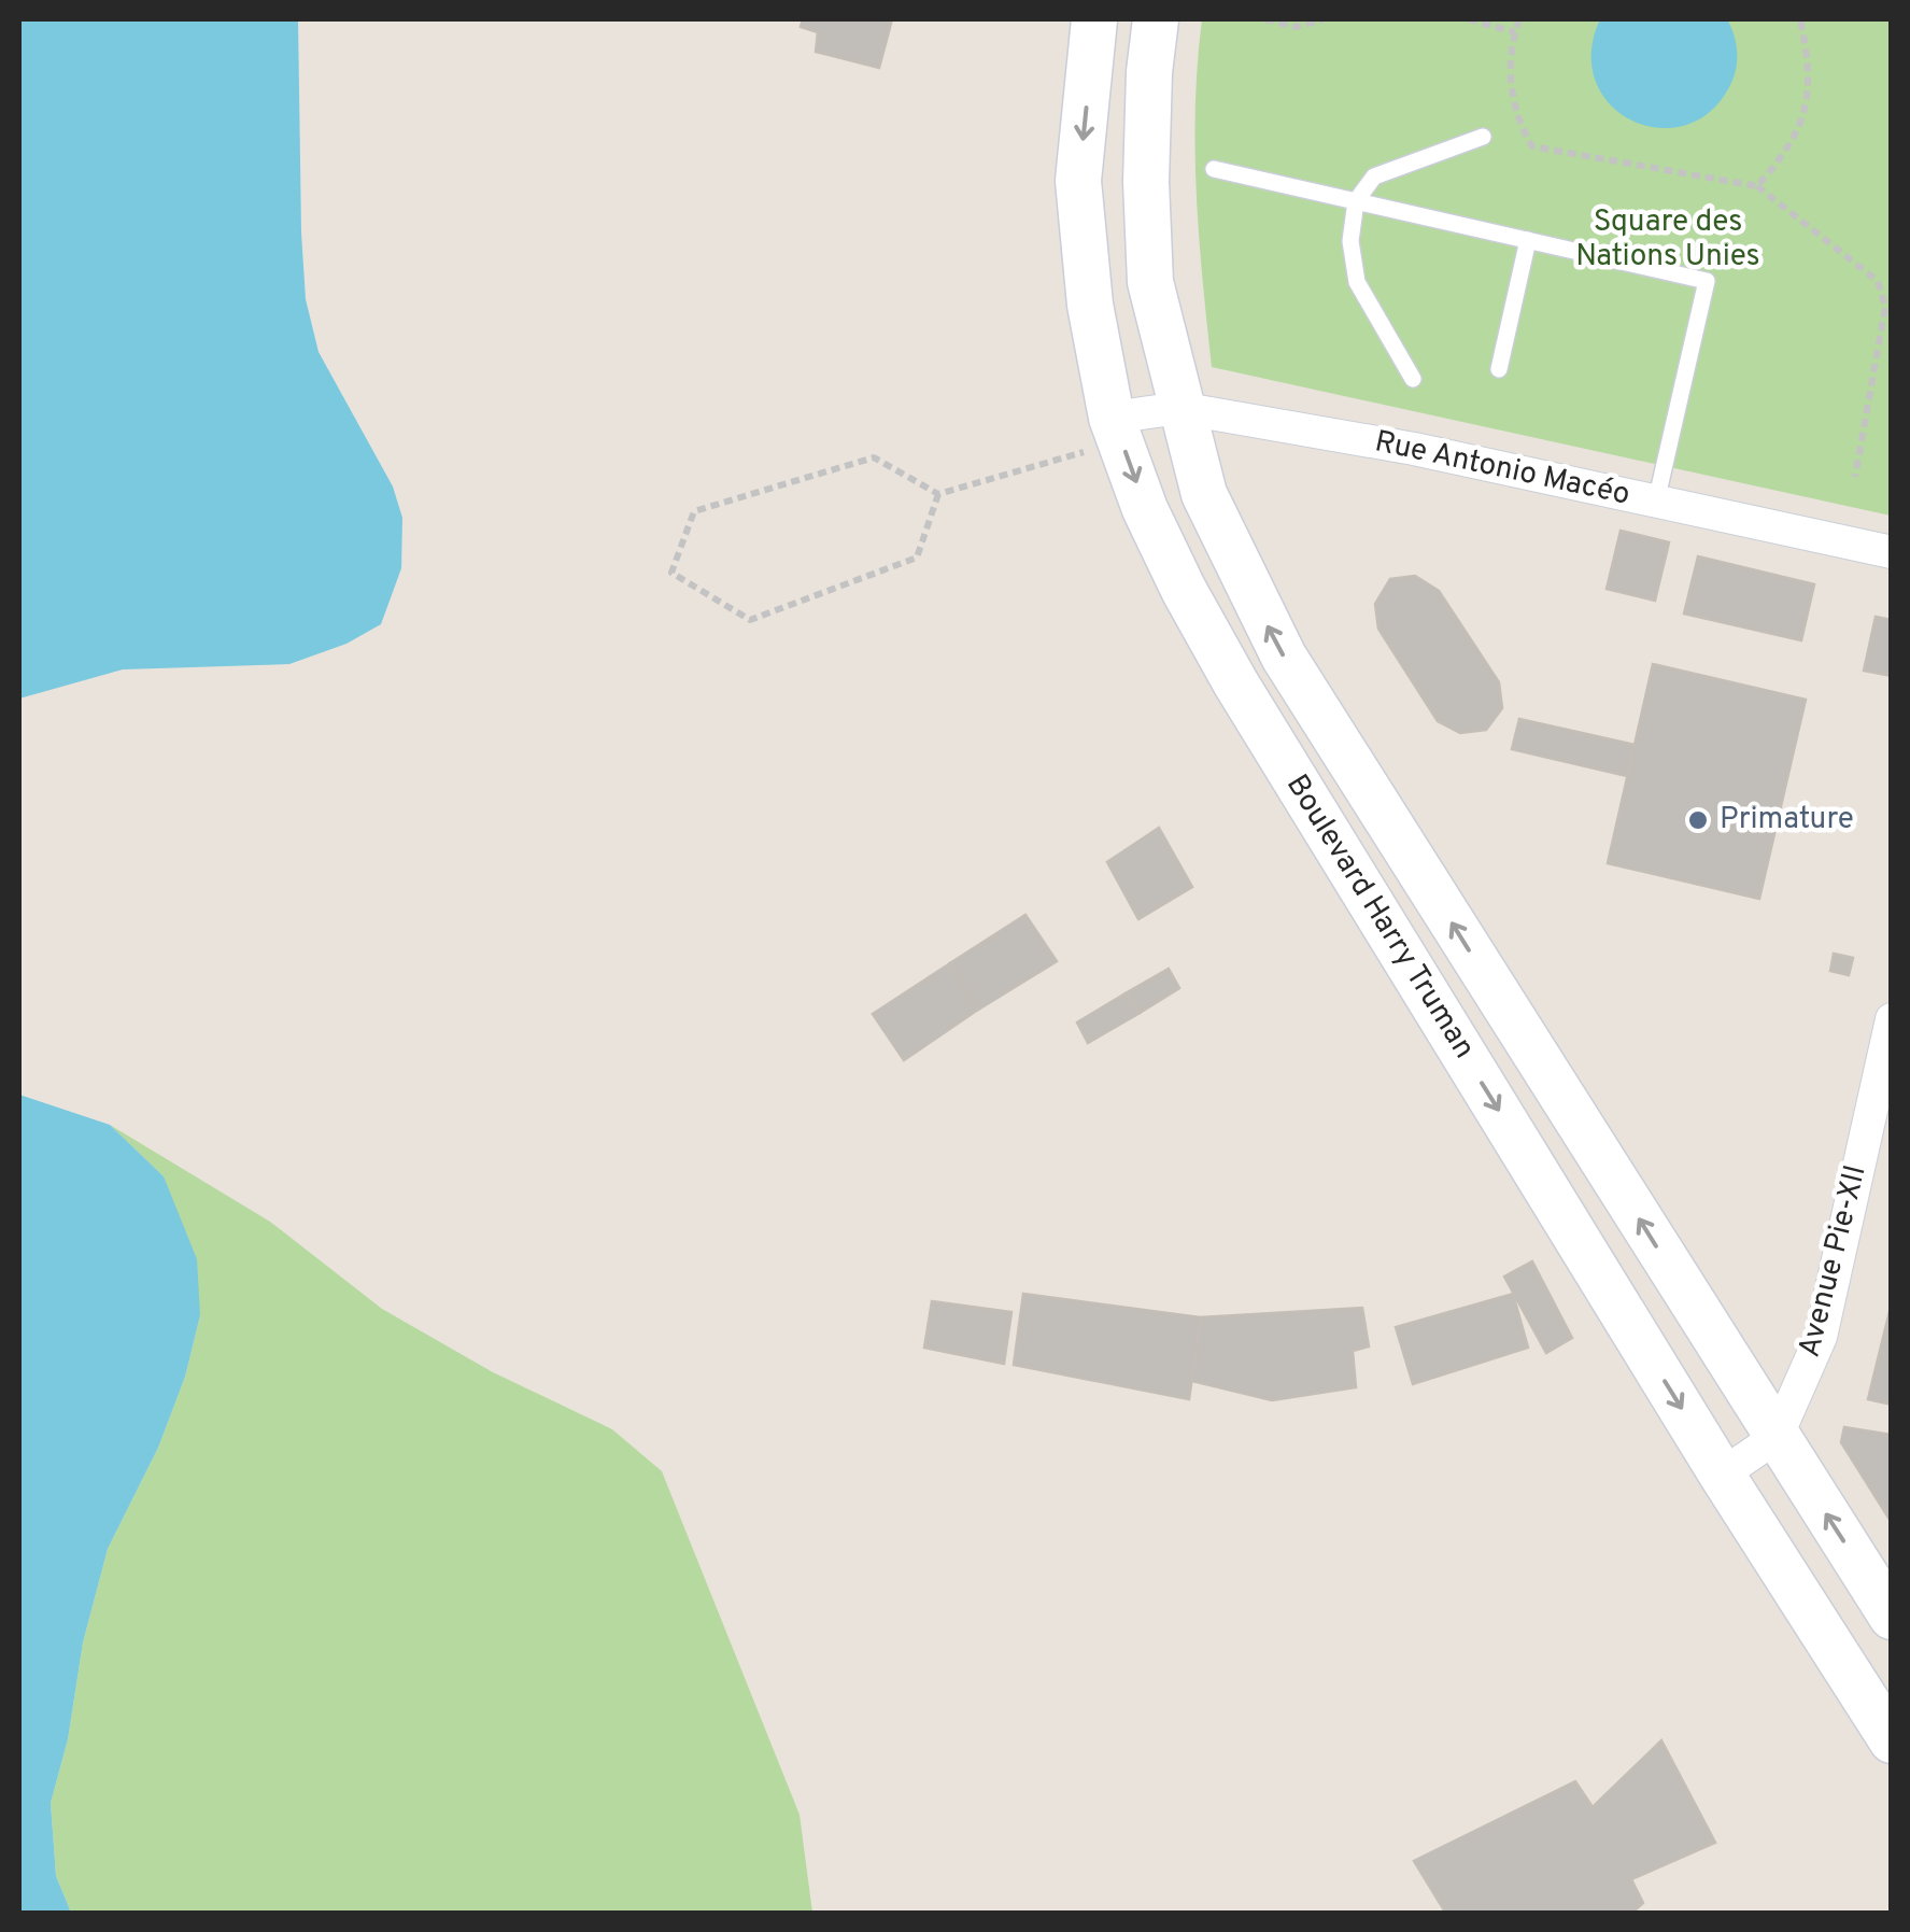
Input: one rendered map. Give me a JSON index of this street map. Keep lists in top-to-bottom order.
{
  "streets": {
    "main road": ["Boulevard Harry Truman"],
    "street": ["Rue Antonio Macéo", "Avenue Pie-XII"]
  },
  "crossings": [
    ["Rue Antonio Macéo", "Boulevard Harry Truman"],
    ["Boulevard Harry Truman", "Avenue Pie-XII"]
  ],
  "parks": ["Square des Nations Unies"],
  "places": ["Primature"]
}
